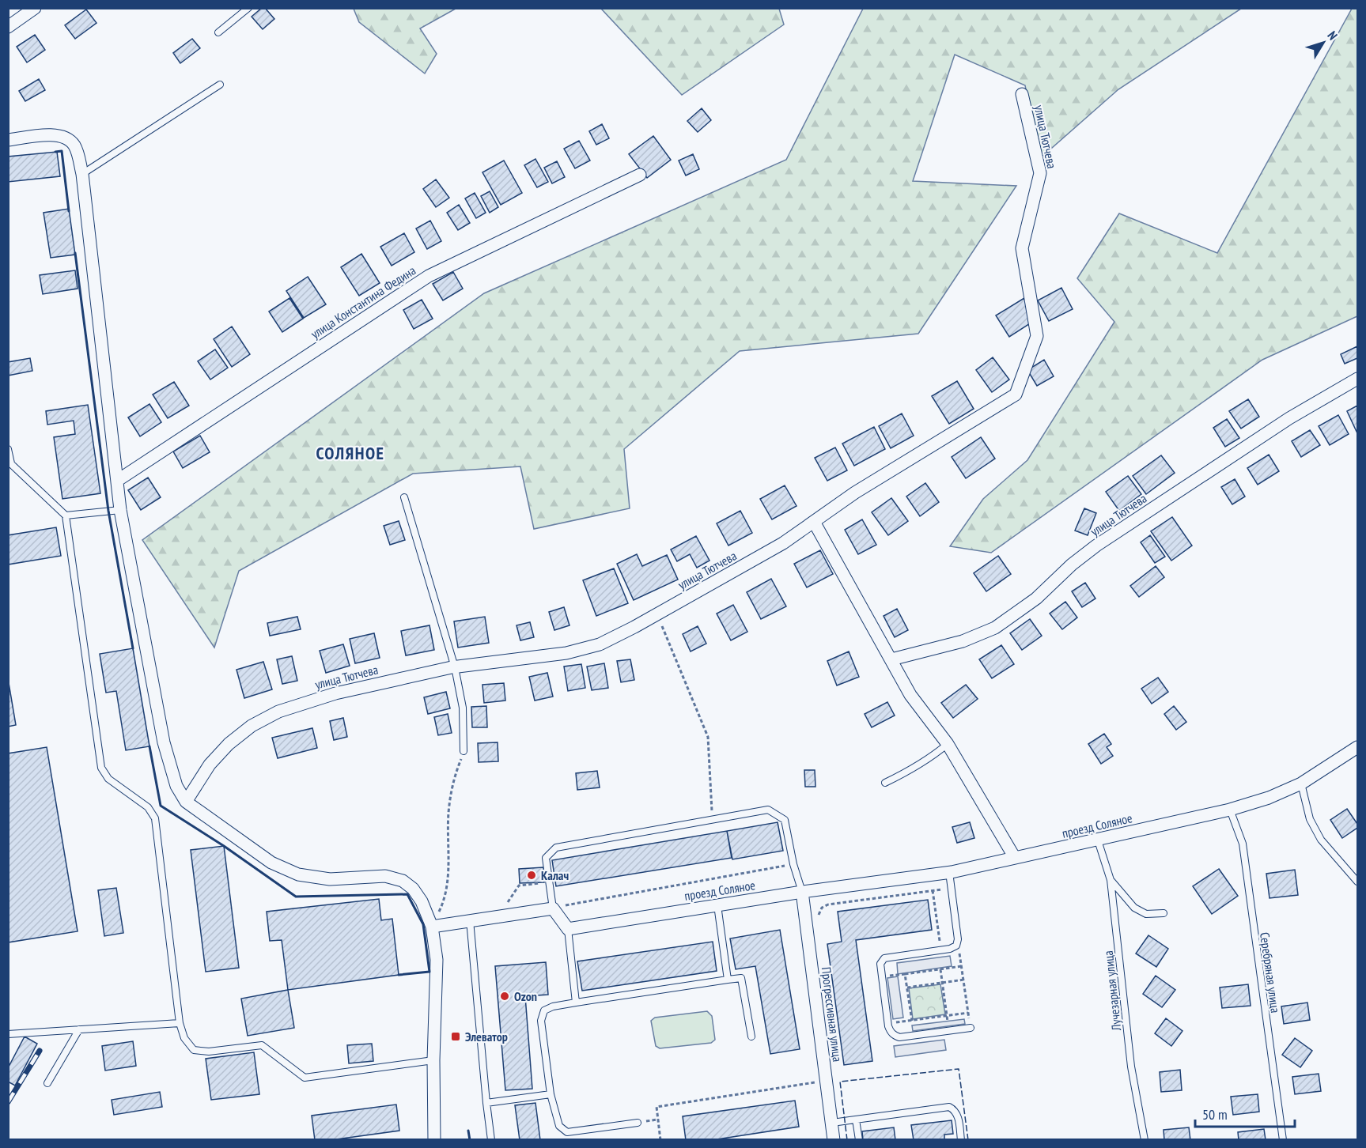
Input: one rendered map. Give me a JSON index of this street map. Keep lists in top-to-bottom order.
{
  "streets": {
    "street": [
      "улица Тютчева",
      "улица Константина Федина",
      "проезд Соляное",
      "Прогрессивная улица"
    ],
    "lane": ["Серебряная улица", "Лучезарная улица"]
  },
  "crossings": [
    ["проезд Соляное", "Серебряная улица"],
    ["проезд Соляное", "Лучезарная улица"],
    ["проезд Соляное", "Прогрессивная улица"]
  ],
  "districts": ["СОЛЯНОЕ"],
  "places": {
    "other": ["Калач", "Ozon"],
    "transit": ["Элеватор"]
  },
  "scale_bar": "50 m",
  "north": "top right"
}
